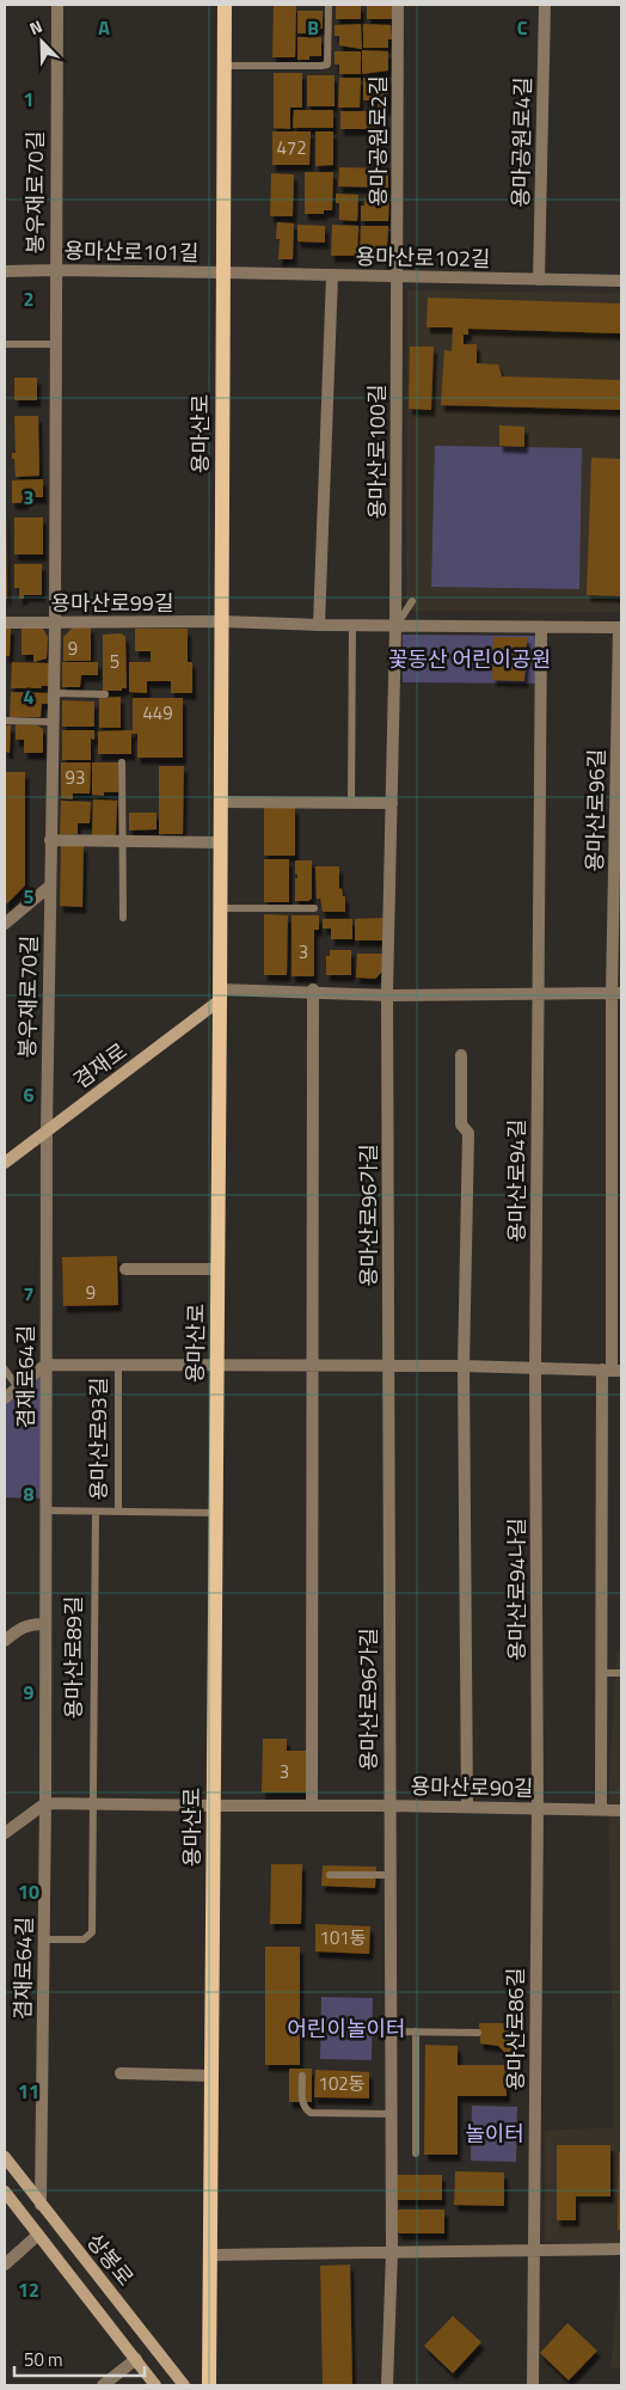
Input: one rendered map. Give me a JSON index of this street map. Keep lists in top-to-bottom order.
{
  "streets": {
    "main road": ["용마산로", "겸재로", "상봉로"],
    "street": [
      "용마공원로2길",
      "용마공원로4길",
      "봉우재로70길",
      "용마산로101길",
      "용마산로102길",
      "용마산로100길",
      "용마산로99길",
      "용마산로96길",
      "용마산로94길",
      "용마산로96가길",
      "겸재로64길",
      "용마산로93길",
      "용마산로94나길",
      "용마산로90길",
      "용마산로86길"
    ],
    "lane": ["용마산로89길"]
  },
  "crossings": [
    ["용마공원로2길", "용마산로102길"],
    ["용마공원로2길", "용마산로100길"],
    ["용마공원로4길", "용마산로102길"],
    ["봉우재로70길", "용마산로101길"],
    ["봉우재로70길", "용마산로99길"],
    ["봉우재로70길", "겸재로"],
    ["봉우재로70길", "겸재로64길"],
    ["용마산로101길", "용마산로102길"],
    ["용마산로101길", "용마산로"],
    ["용마산로102길", "용마산로"],
    ["용마산로102길", "용마산로100길"],
    ["용마산로", "용마산로99길"],
    ["용마산로", "겸재로"],
    ["용마산로", "용마산로93길"],
    ["용마산로", "용마산로90길"],
    ["용마산로100길", "용마산로96가길"],
    ["겸재로", "겸재로64길"],
    ["용마산로94길", "용마산로94나길"],
    ["용마산로96가길", "용마산로90길"],
    ["겸재로64길", "용마산로93길"],
    ["겸재로64길", "용마산로89길"],
    ["겸재로64길", "상봉로"],
    ["용마산로93길", "용마산로89길"],
    ["용마산로94나길", "용마산로90길"],
    ["용마산로94나길", "용마산로86길"],
    ["용마산로90길", "용마산로86길"]
  ],
  "parks": ["꽃동산 어린이공원", "어린이놀이터", "놀이터"],
  "house_numbers": [
    "472",
    "9",
    "5",
    "449",
    "93",
    "3",
    "9",
    "3",
    "101동",
    "102동"
  ],
  "scale_bar": "50 m",
  "north": "top left",
  "grid": {
    "columns": ["A", "B", "C"],
    "rows": [
      "1",
      "2",
      "3",
      "4",
      "5",
      "6",
      "7",
      "8",
      "9",
      "10",
      "11",
      "12"
    ]
  }
}
